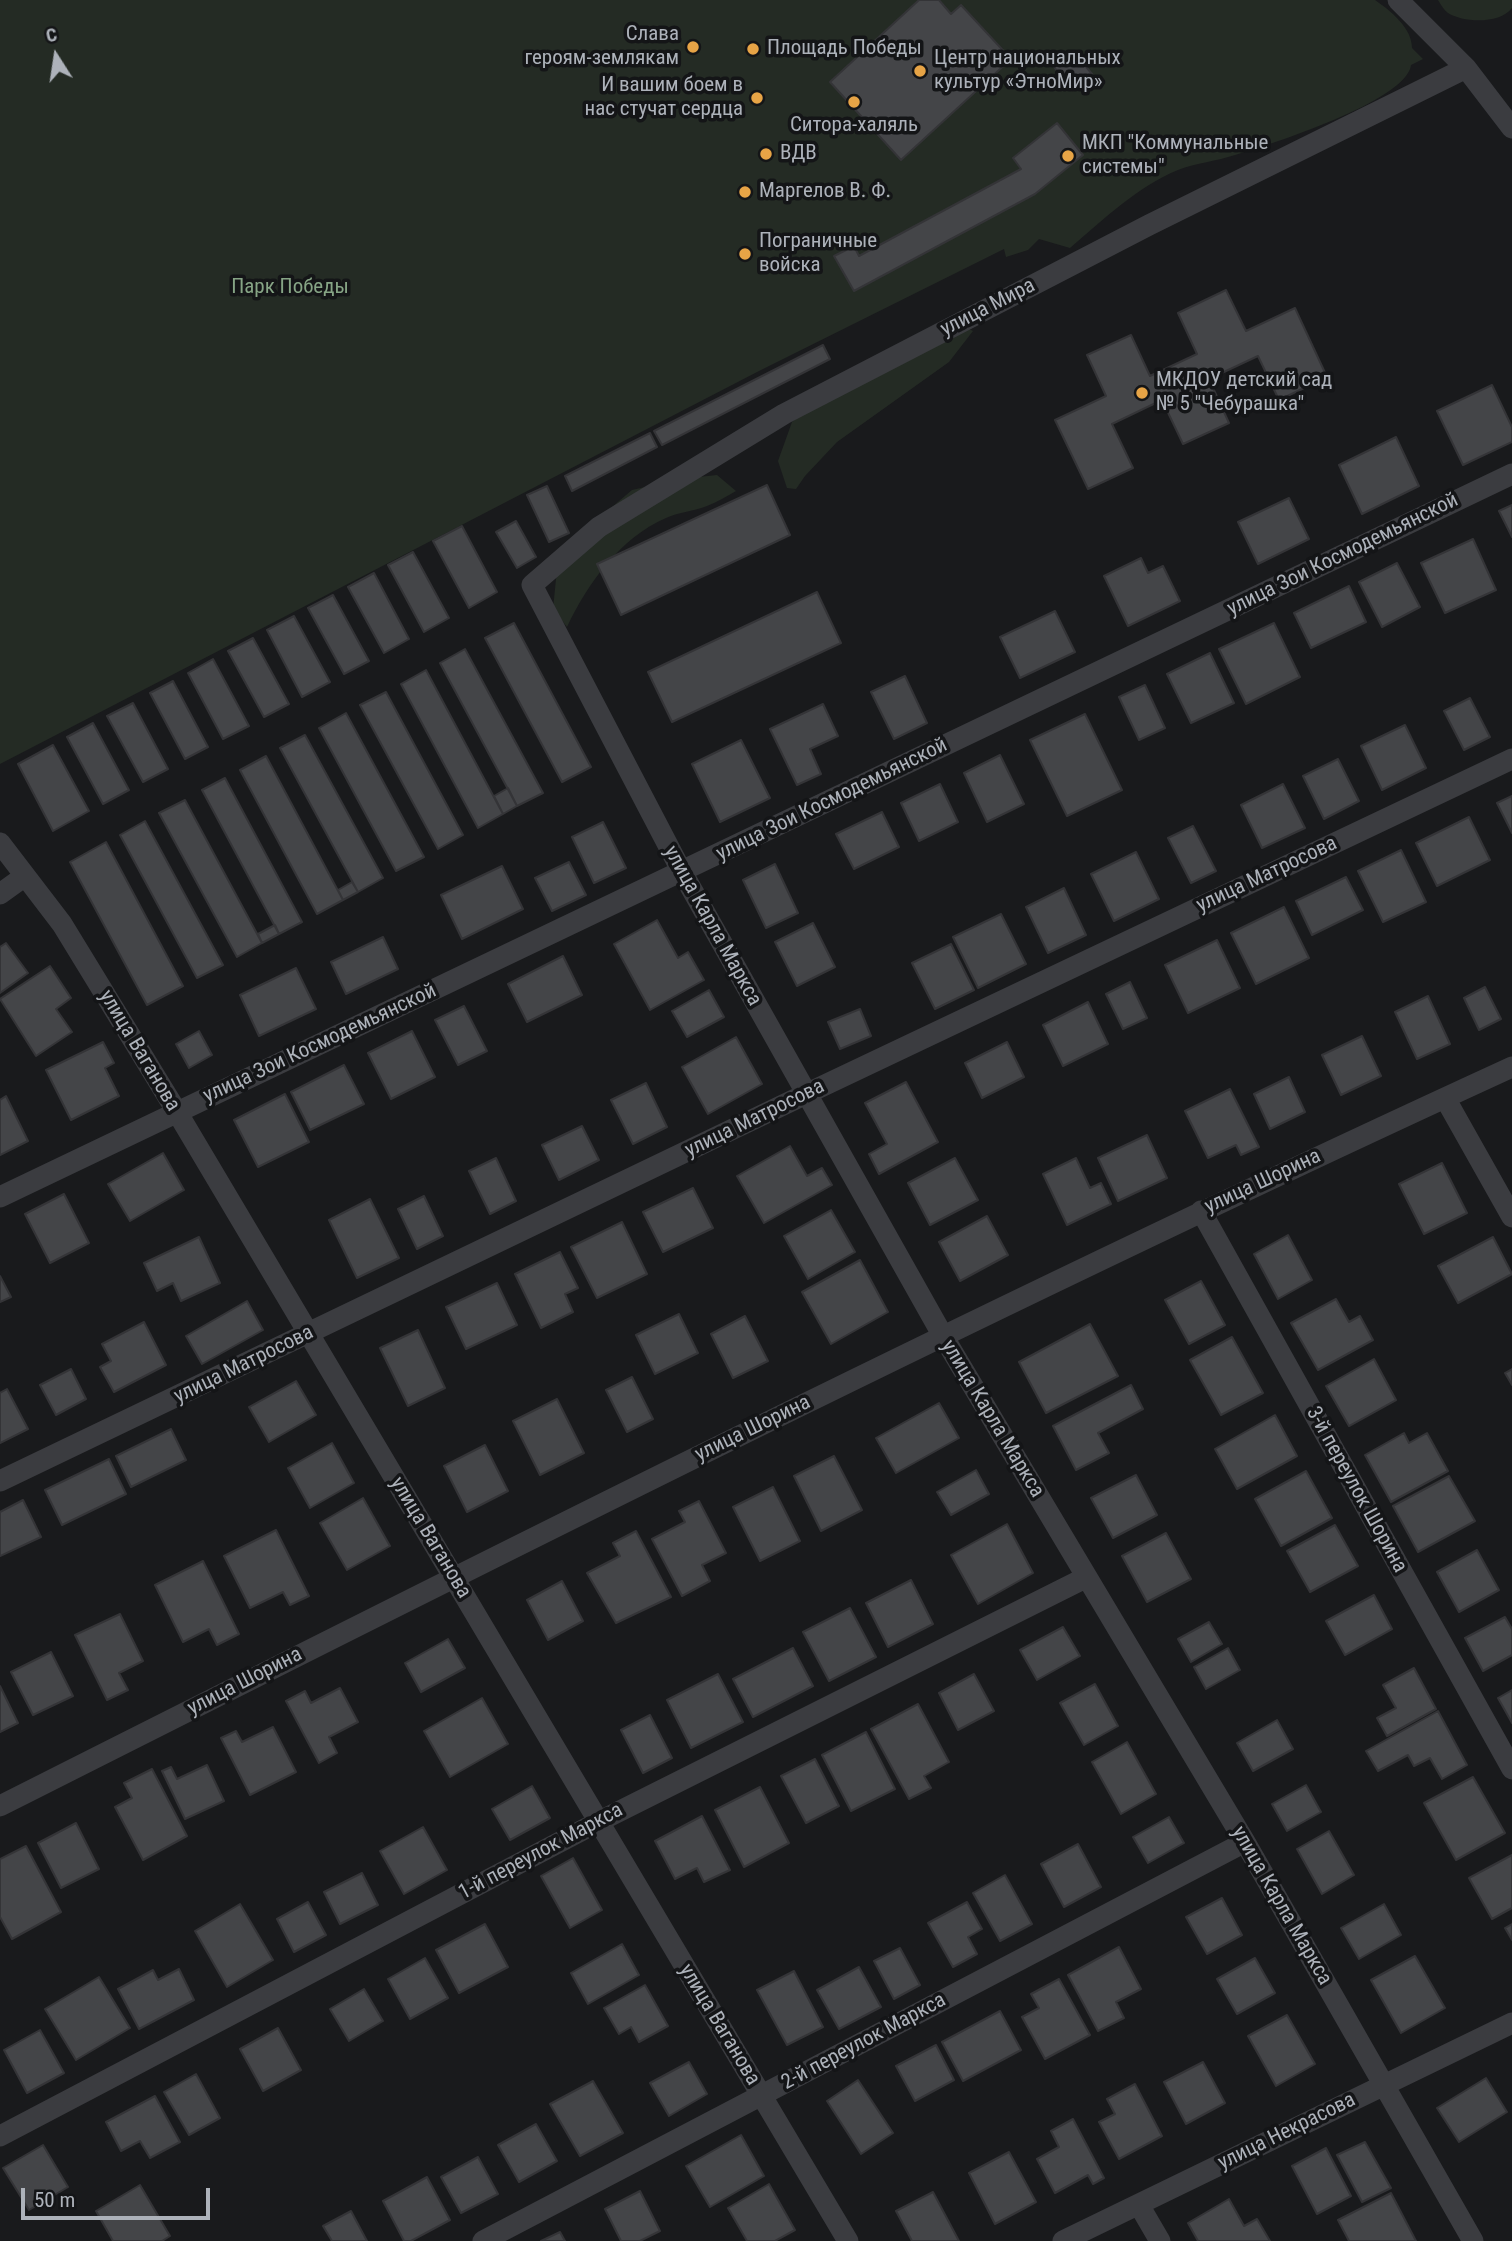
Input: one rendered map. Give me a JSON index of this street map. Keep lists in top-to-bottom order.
{
  "streets": {
    "street": [
      "улица Мира",
      "улица Зои Космодемьянской",
      "улица Матросова",
      "улица Карла Маркса",
      "улица Ваганова",
      "улица Шорина",
      "3-й переулок Шорина",
      "1-й переулок Маркса",
      "2-й переулок Маркса",
      "улица Некрасова"
    ]
  },
  "crossings": [
    ["улица Мира", "улица Карла Маркса"],
    ["улица Зои Космодемьянской", "улица Карла Маркса"],
    ["улица Зои Космодемьянской", "улица Ваганова"],
    ["улица Матросова", "улица Карла Маркса"],
    ["улица Матросова", "улица Ваганова"],
    ["улица Карла Маркса", "улица Шорина"],
    ["улица Карла Маркса", "1-й переулок Маркса"],
    ["улица Карла Маркса", "2-й переулок Маркса"],
    ["улица Карла Маркса", "улица Некрасова"],
    ["улица Ваганова", "улица Шорина"],
    ["улица Ваганова", "1-й переулок Маркса"],
    ["улица Ваганова", "2-й переулок Маркса"],
    ["улица Шорина", "3-й переулок Шорина"]
  ],
  "parks": ["Парк Победы"],
  "places": [
    "Слава героям-землякам",
    "Площадь Победы",
    "Центр национальных культур «ЭтноМир»",
    "И вашим боем в нас стучат сердца",
    "Ситора-халяль",
    "ВДВ",
    "МКП \"Коммунальные системы\"",
    "Маргелов В. Ф.",
    "Пограничные войска",
    "МКДОУ детский сад № 5 \"Чебурашка\""
  ],
  "scale_bar": "50 m",
  "north": "top"
}
